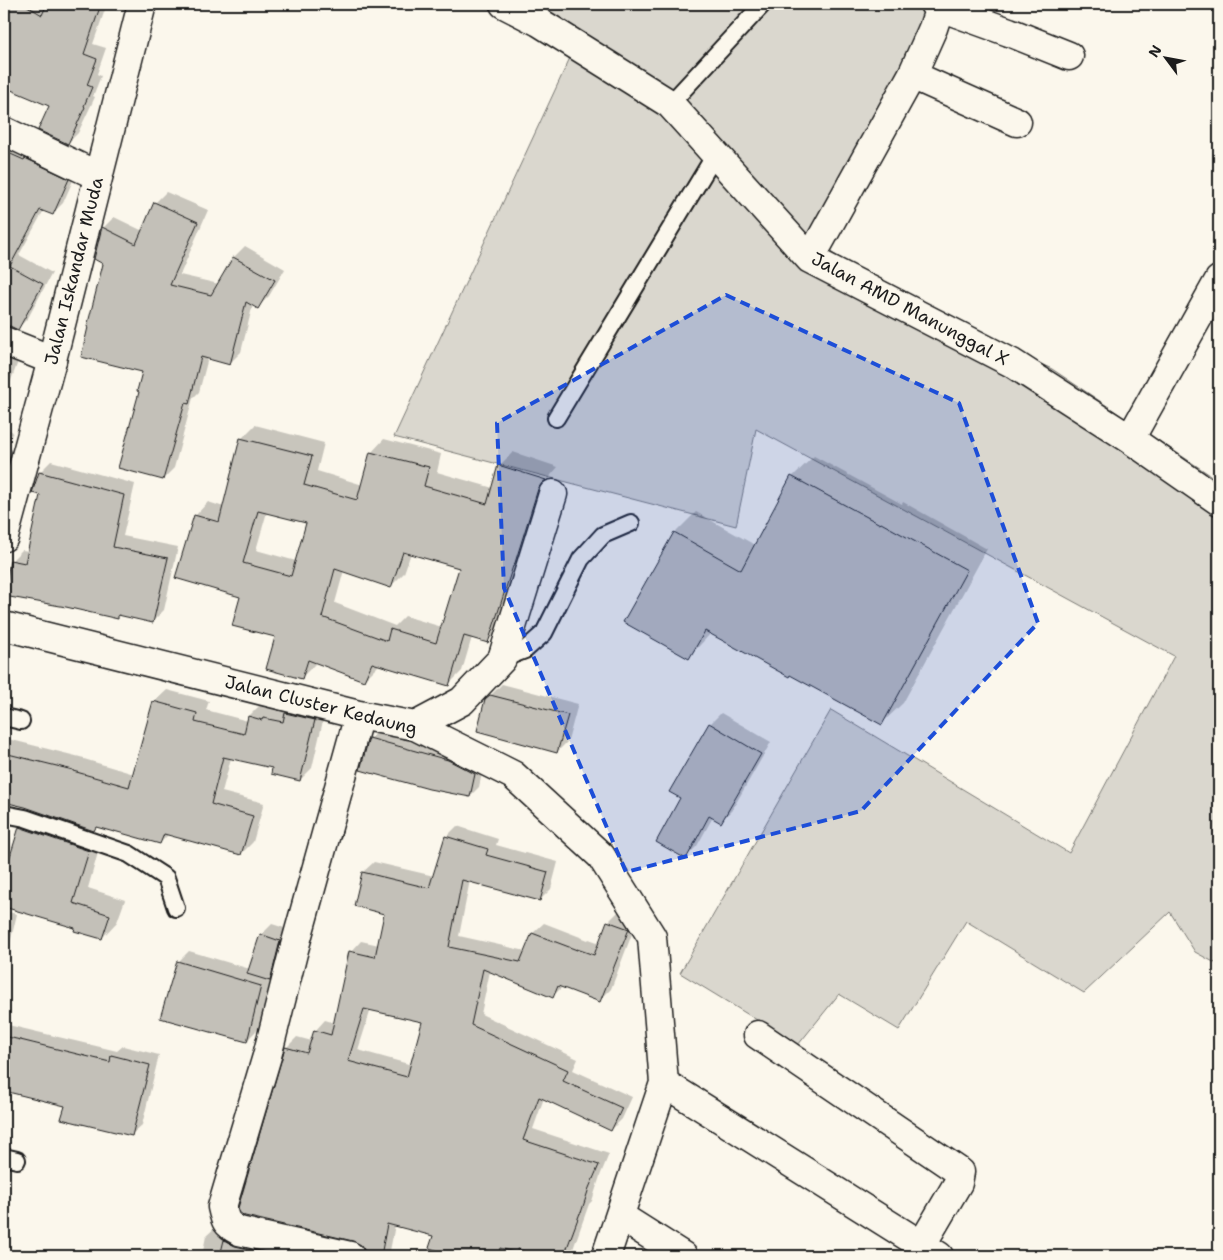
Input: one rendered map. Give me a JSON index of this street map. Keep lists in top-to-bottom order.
{
  "streets": {
    "street": ["Jalan Iskandar Muda", "Jalan AMD Manunggal X", "Jalan Cluster Kedaung"]
  },
  "north": "top left"
}
